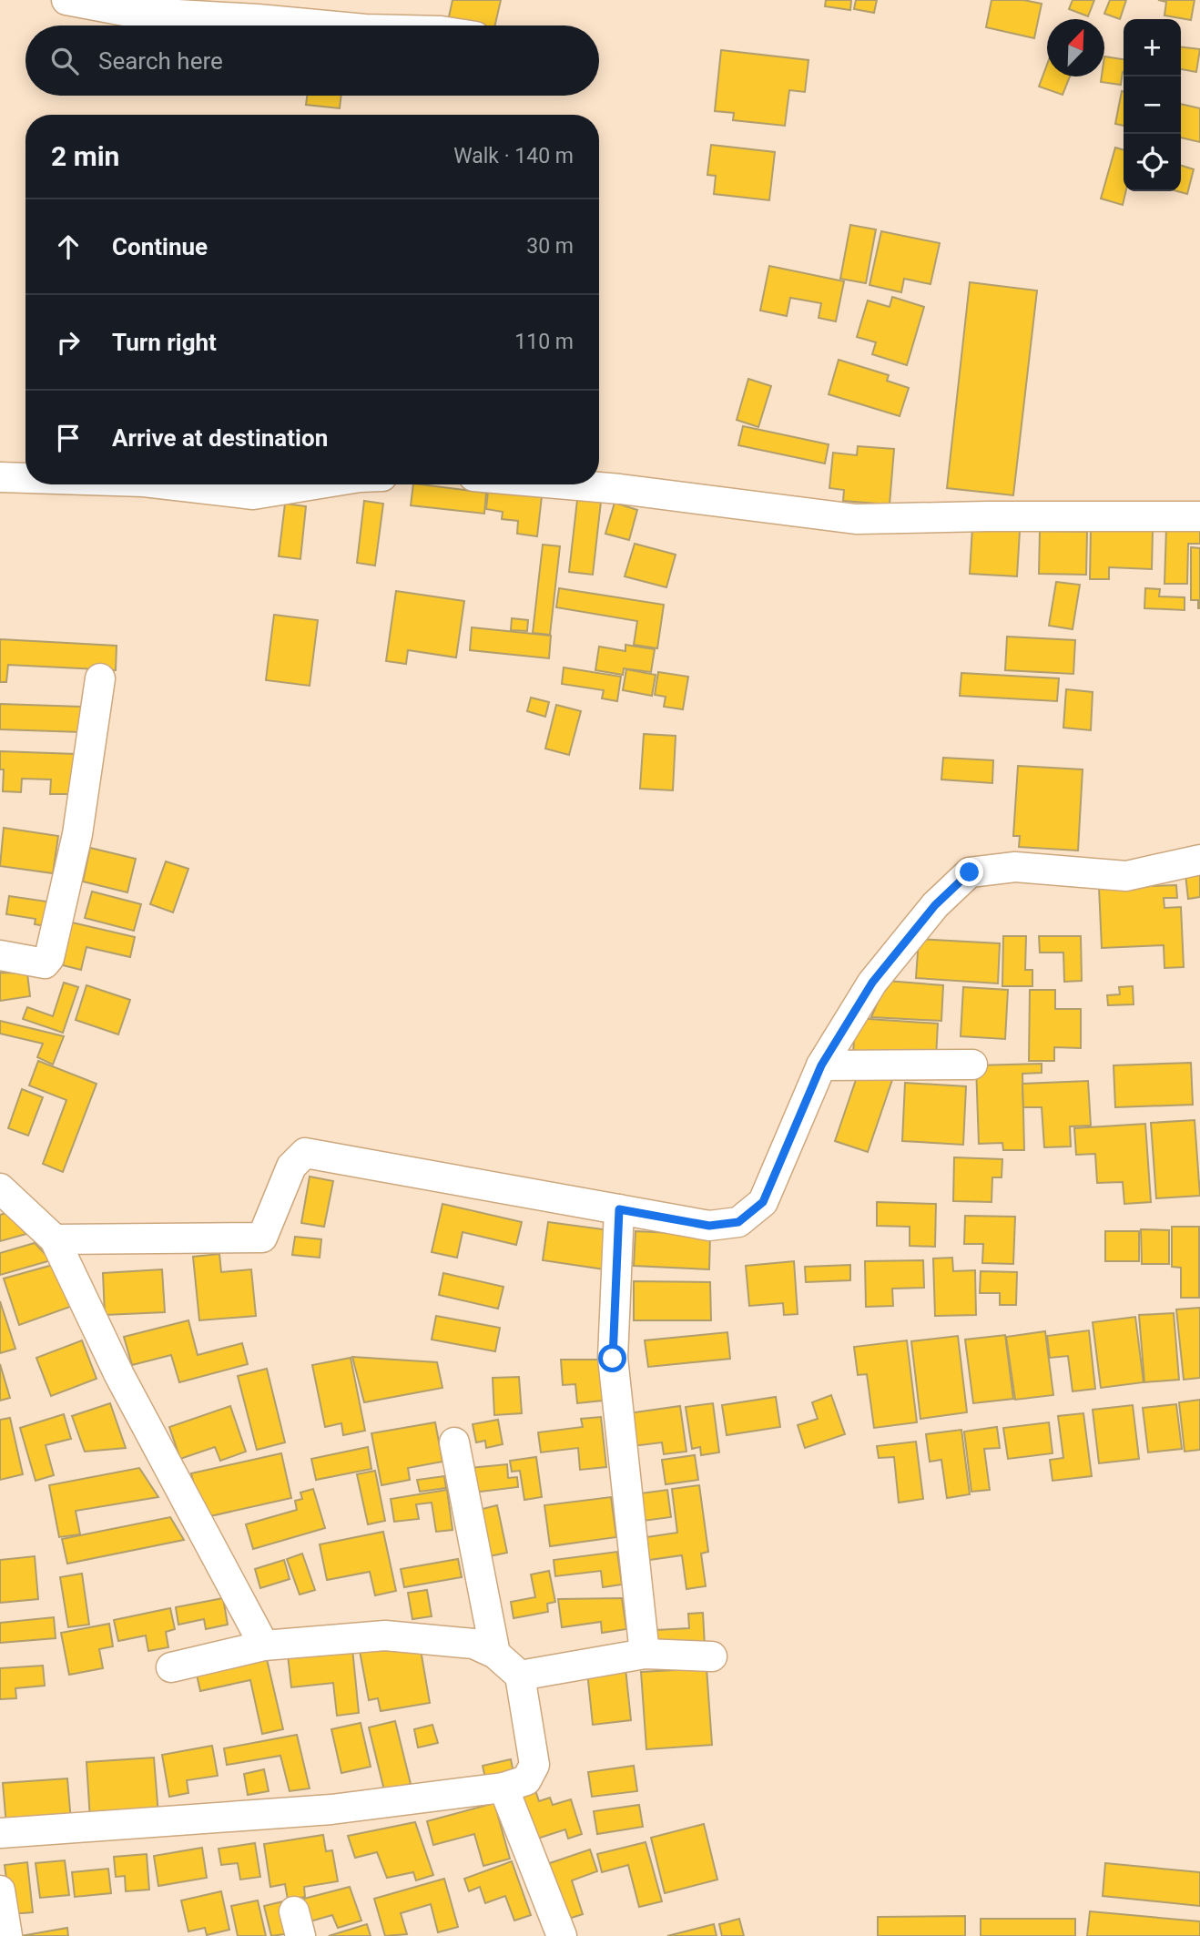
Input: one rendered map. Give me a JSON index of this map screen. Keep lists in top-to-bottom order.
{
  "north": "top right",
  "page": {
    "map_buttons": ["+", "−"],
    "search": "Search here",
    "heading": ["2 min", "Walk · 140 m"],
    "list": [
      ["Continue", "30 m"],
      ["Turn right", "110 m"],
      "Arrive at destination"
    ]
  }
}
